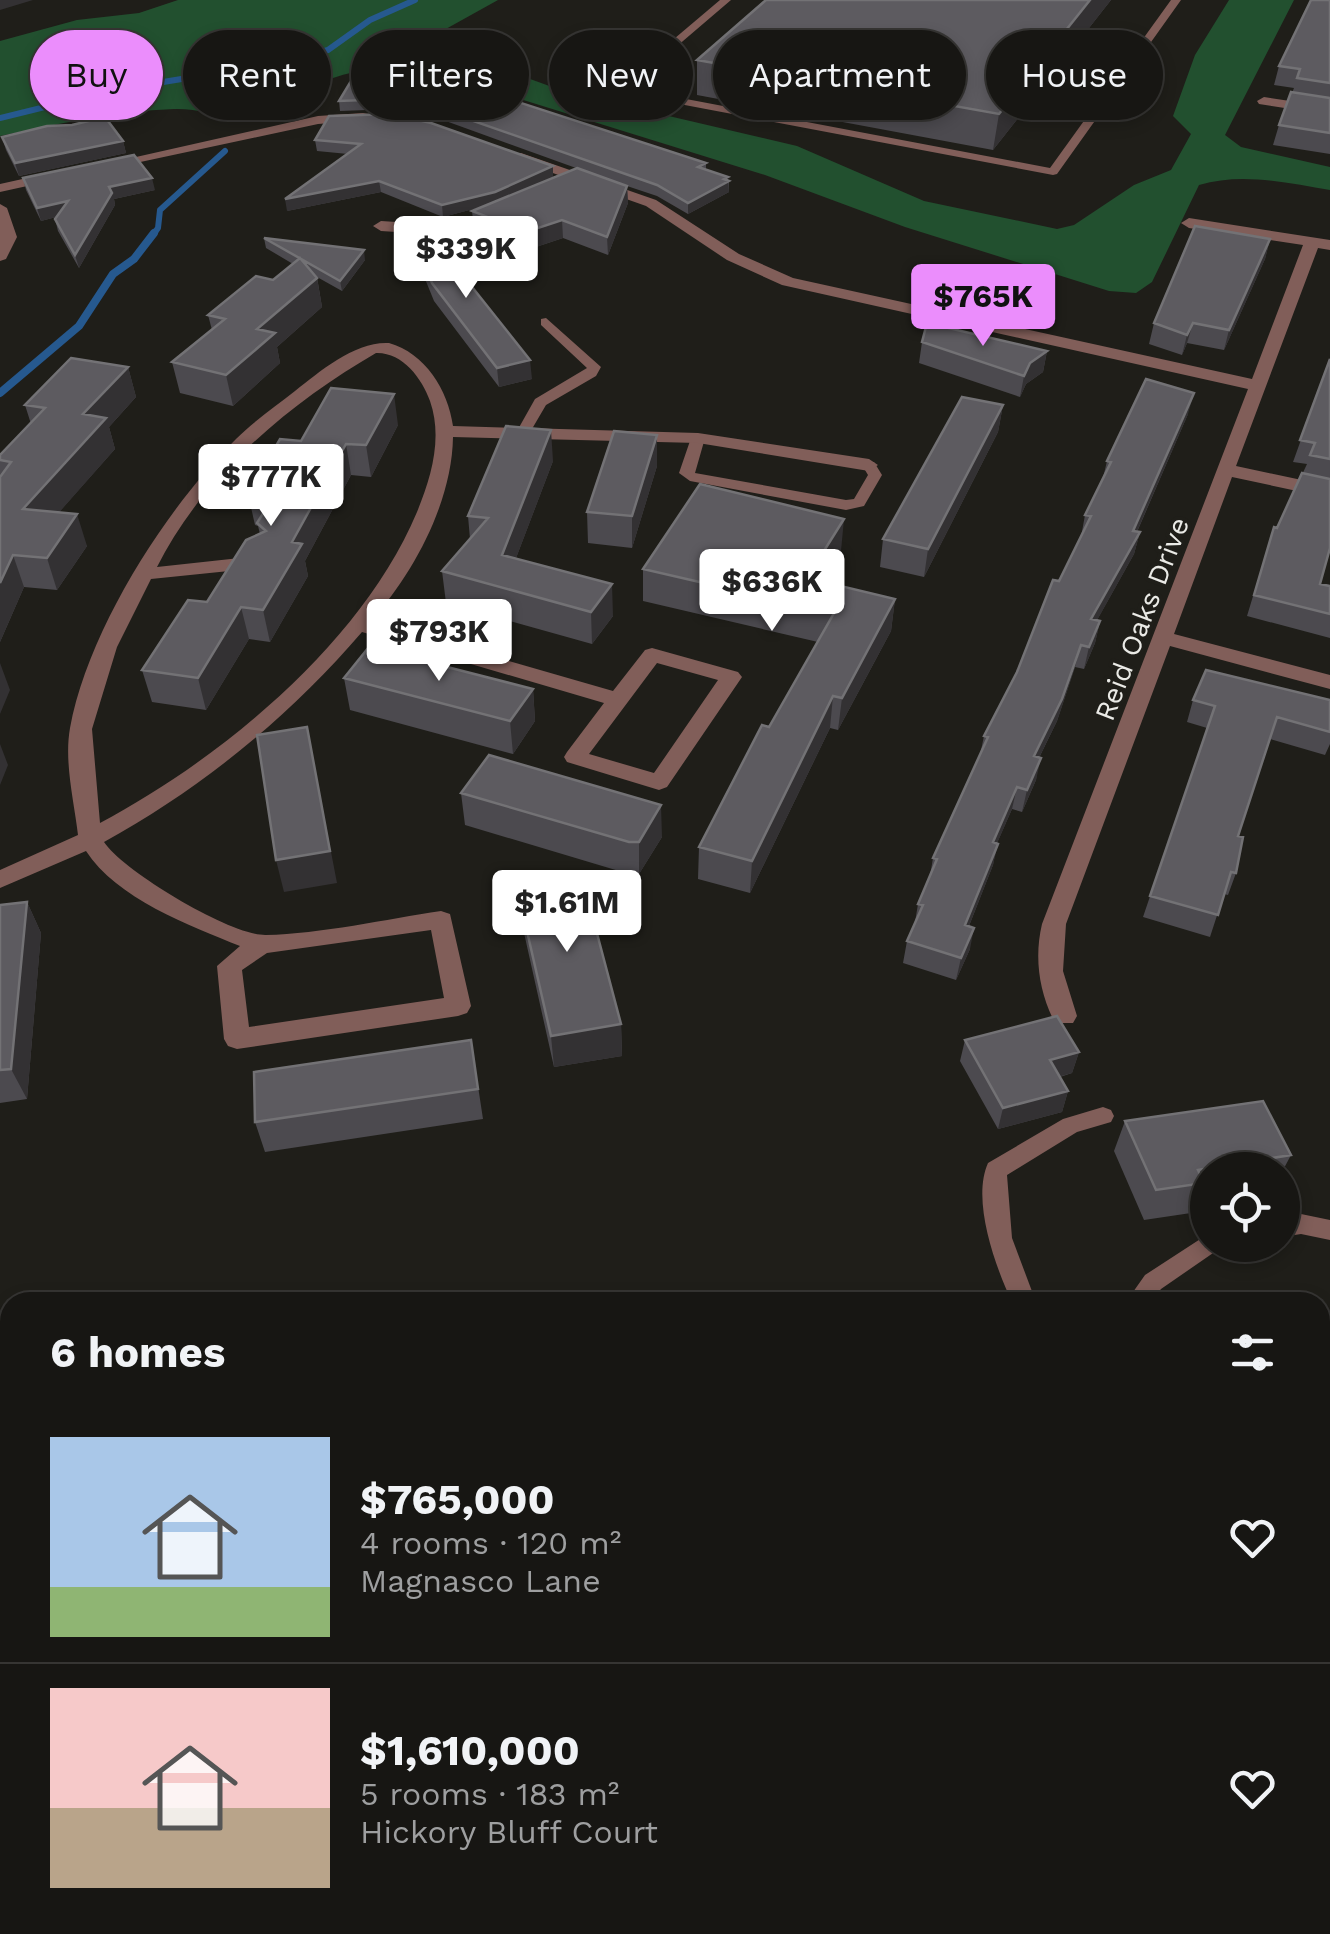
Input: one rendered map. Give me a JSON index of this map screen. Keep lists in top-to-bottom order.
{
  "streets": {
    "street": ["Reid Oaks Drive"]
  },
  "page": {
    "chip": [
      "Buy",
      "Rent",
      "Filters",
      "New",
      "Apartment",
      "House"
    ],
    "price": [
      "$339K",
      "$765K",
      "$777K",
      "$636K",
      "$793K",
      "$1.61M"
    ],
    "heading": "6 homes",
    "list": [
      {
        "name": "$765,000",
        "note": "4 rooms · 120 m² · Magnasco Lane"
      },
      {
        "name": "$1,610,000",
        "note": "5 rooms · 183 m² · Hickory Bluff Court"
      }
    ]
  }
}
